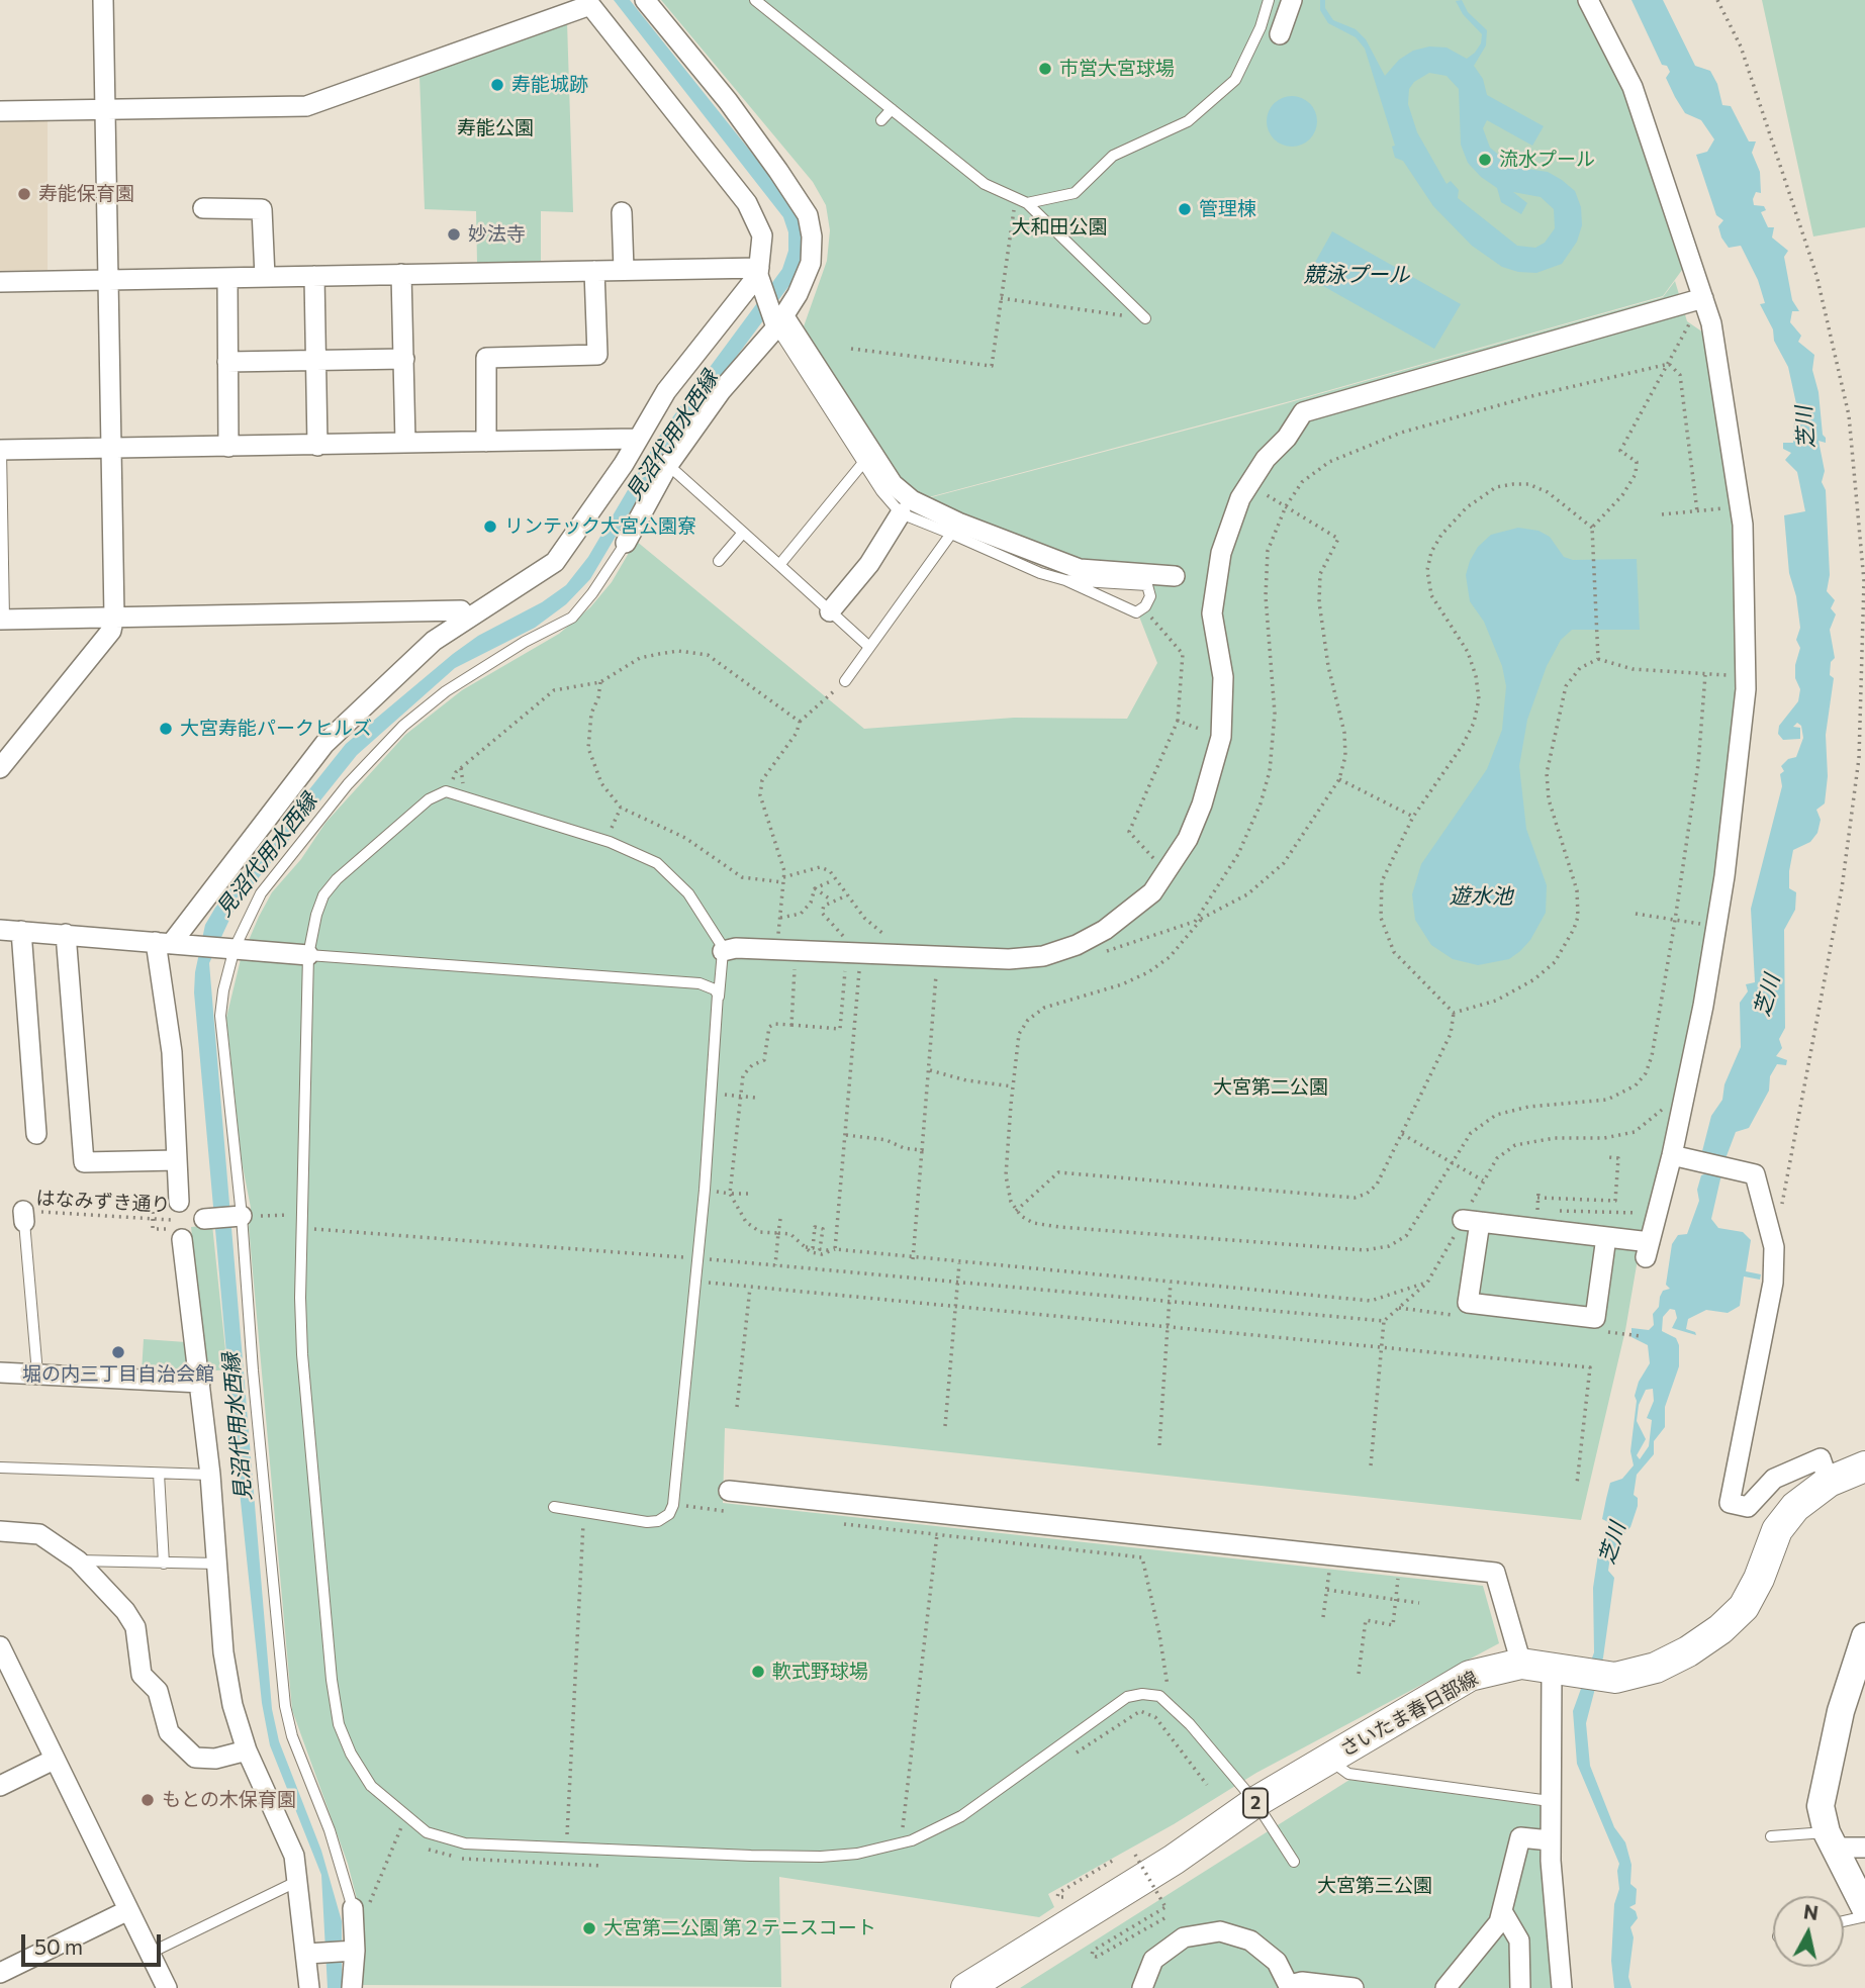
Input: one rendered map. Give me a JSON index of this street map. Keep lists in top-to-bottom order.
{
  "streets": {
    "main road": ["さいたま春日部線", "2"],
    "path": ["はなみずき通り"]
  },
  "water": [
    "競泳プール",
    "芝川",
    "見沼代用水西縁",
    "遊水池"
  ],
  "parks": [
    "寿能公園",
    "大和田公園",
    "大宮第二公園",
    "大宮第三公園"
  ],
  "places": [
    "市営大宮球場",
    "寿能城跡",
    "流水プール",
    "寿能保育園",
    "管理棟",
    "妙法寺",
    "リンテック大宮公園寮",
    "大宮寿能パークヒルズ",
    "堀の内三丁目自治会館",
    "軟式野球場",
    "もとの木保育園",
    "大宮第二公園 第２テニスコート"
  ],
  "scale_bar": "50 m",
  "north": "top"
}
